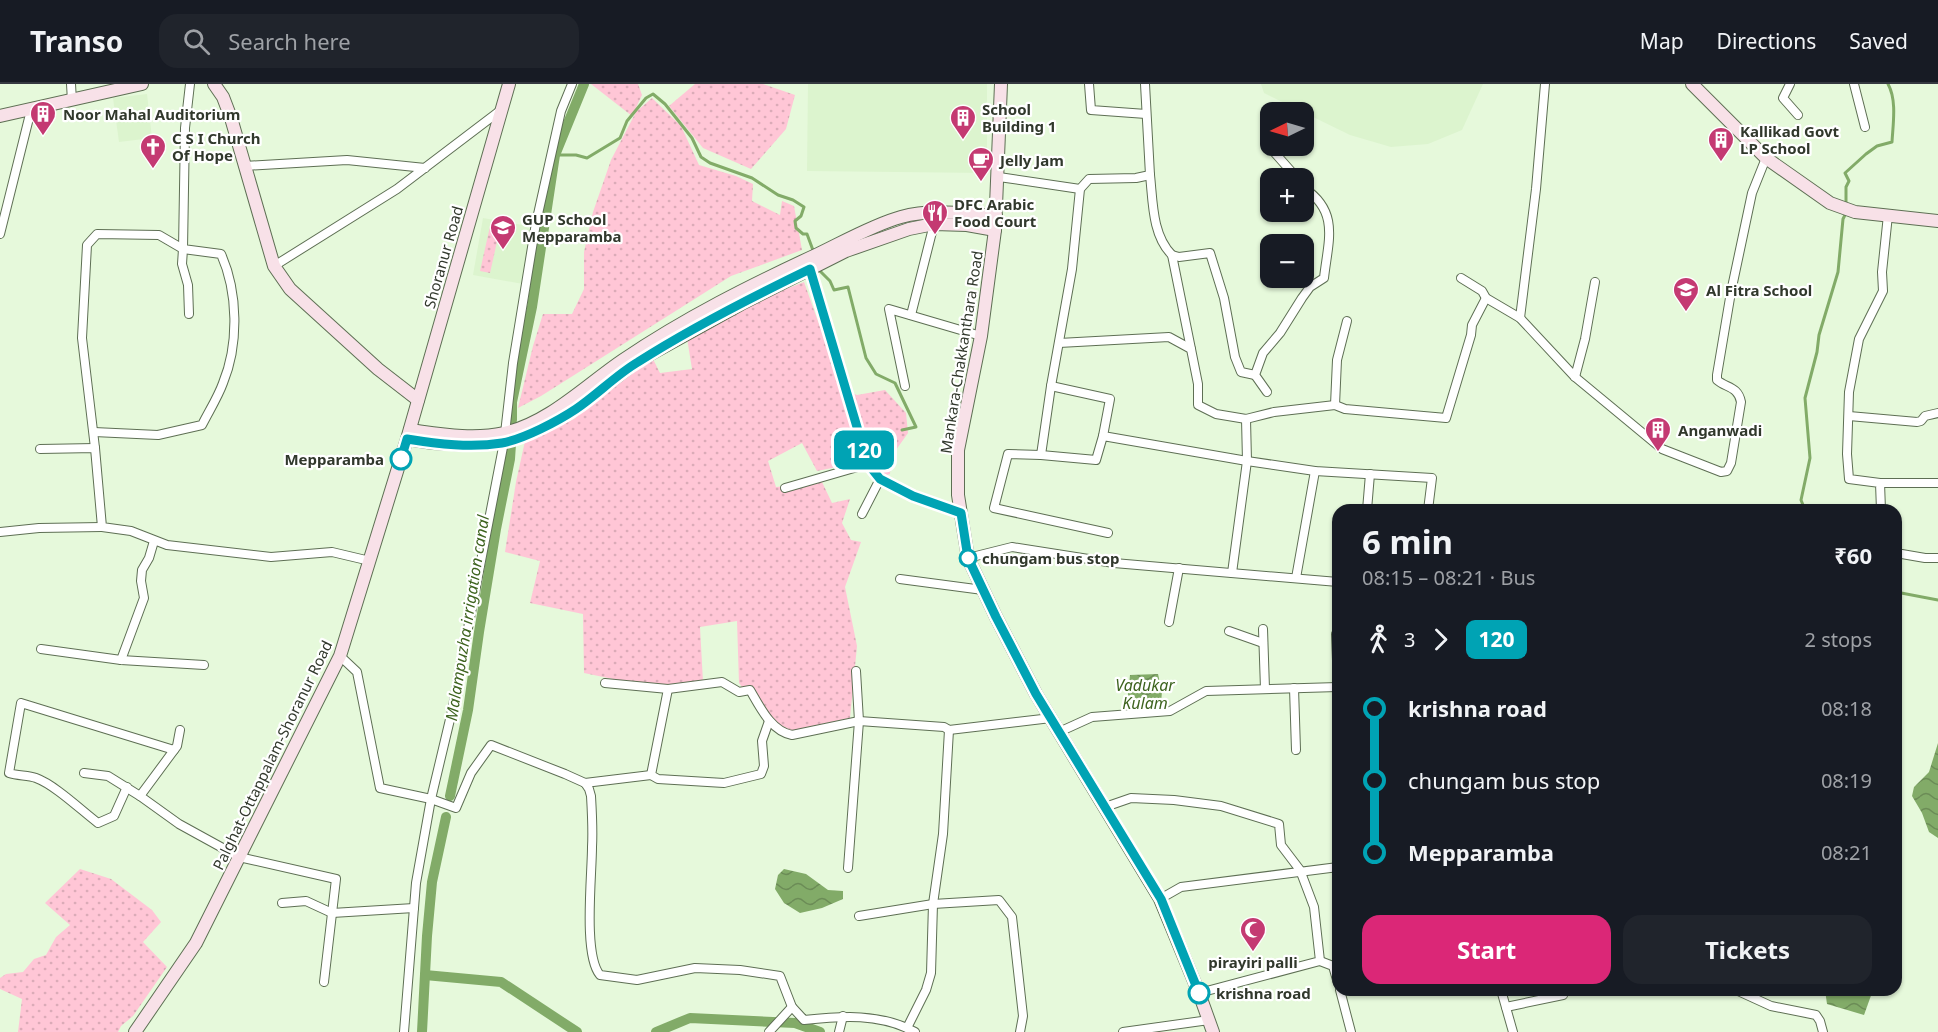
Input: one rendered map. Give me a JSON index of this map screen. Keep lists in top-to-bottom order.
{
  "streets": {
    "main road": ["Shoranur Road", "Mankara-Chakkanthara Road", "Palghat-Ottappalam-Shoranur Road"]
  },
  "crossings": [
    ["Shoranur Road", "Palghat-Ottappalam-Shoranur Road"]
  ],
  "water": ["Malampuzha irrigation canal", "Vadukar Kulam"],
  "places": {
    "building": [
      "Noor Mahal Auditorium",
      "School Building 1",
      "Kallikad Govt LP School",
      "Anganwadi"
    ],
    "church": ["C S I Church Of Hope"],
    "cafe": ["Jelly Jam"],
    "restaurant": ["DFC Arabic Food Court"],
    "school or university": ["GUP School Mepparamba", "Al Fitra School"],
    "other": ["Mepparamba", "chungam bus stop", "krishna road"],
    "mosque": ["pirayiri palli"]
  },
  "lines": ["bus line 120"],
  "north": "left",
  "page": {
    "header": "Transo",
    "search": "Search here",
    "nav": ["Map", "Directions", "Saved"],
    "on_map": "120",
    "map_buttons": ["+", "−"],
    "heading": ["6 min", "08:15 – 08:21 · Bus", "₹60"],
    "legs": ["3", "120", "2 stops"],
    "list": [
      {
        "name": "krishna road",
        "value": "08:18"
      },
      {
        "name": "chungam bus stop",
        "value": "08:19"
      },
      {
        "name": "Mepparamba",
        "value": "08:21"
      }
    ],
    "buttons": ["Start", "Tickets"]
  }
}
